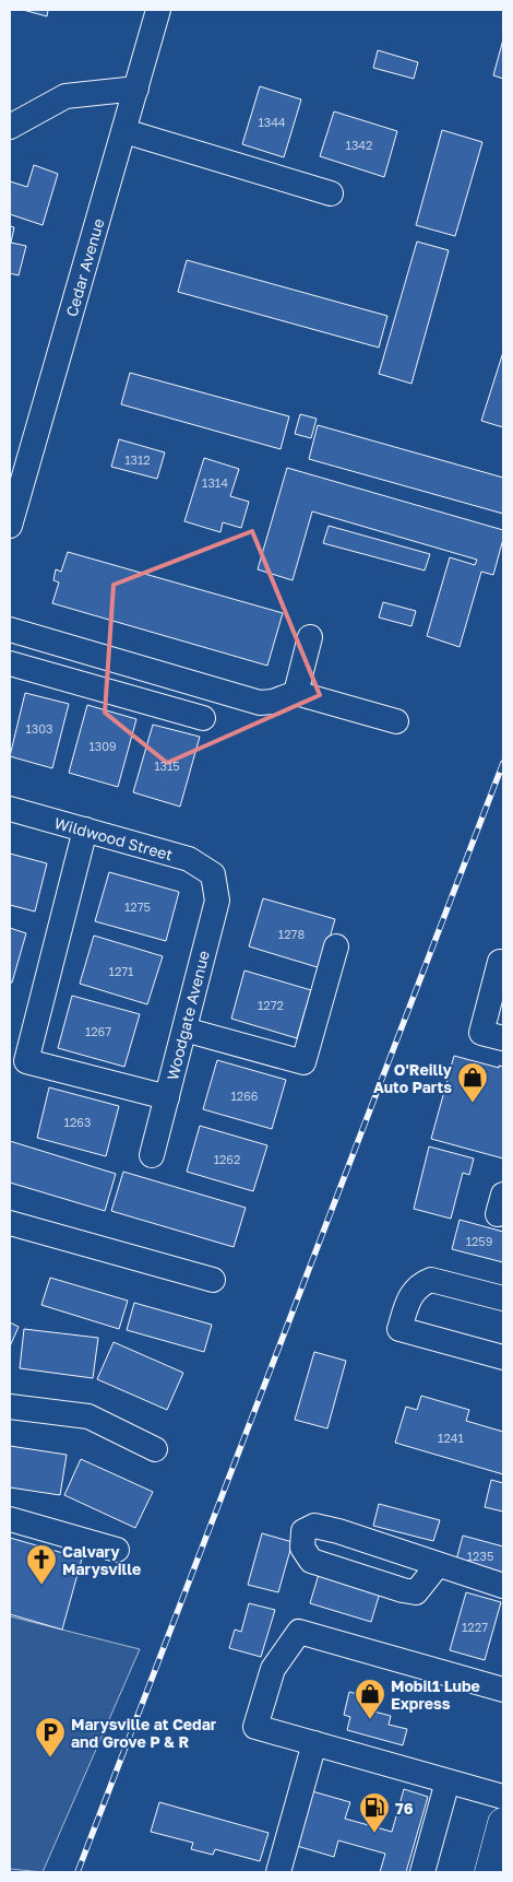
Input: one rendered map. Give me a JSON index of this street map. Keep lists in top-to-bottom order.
{
  "streets": {
    "street": ["Cedar Avenue", "Wildwood Street", "Woodgate Avenue"]
  },
  "crossings": [
    ["Wildwood Street", "Woodgate Avenue"]
  ],
  "places": {
    "shop": ["O'Reilly Auto Parts", "Mobil1 Lube Express"],
    "church": ["Calvary Marysville"],
    "parking": ["Marysville at Cedar and Grove P & R"],
    "fuel station": ["76"]
  },
  "house_numbers": [
    "1344",
    "1342",
    "1312",
    "1314",
    "1303",
    "1309",
    "1315",
    "1275",
    "1278",
    "1271",
    "1272",
    "1267",
    "1266",
    "1263",
    "1262",
    "1259",
    "1241",
    "1235",
    "1227"
  ]
}
